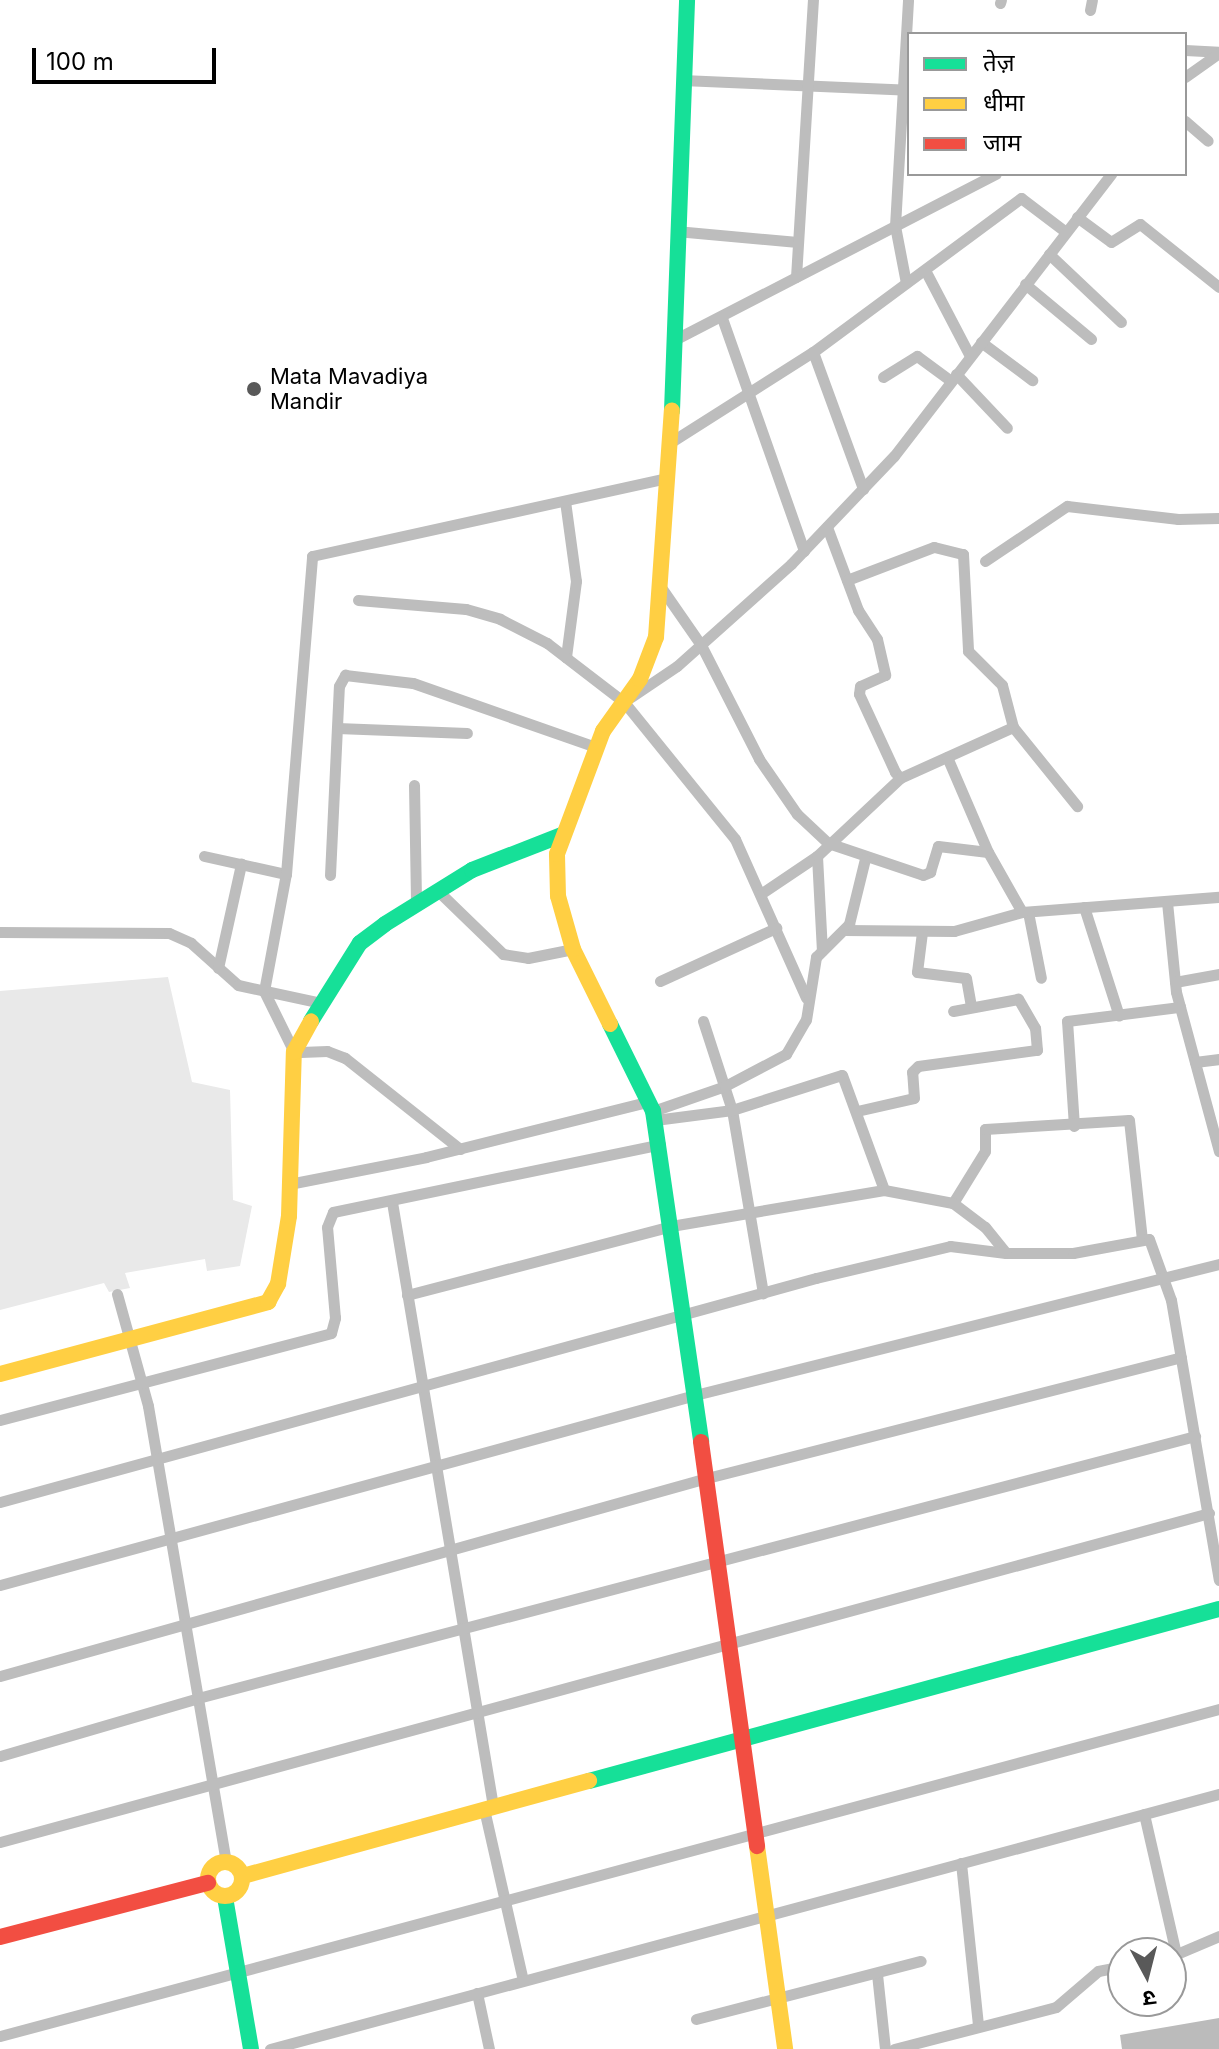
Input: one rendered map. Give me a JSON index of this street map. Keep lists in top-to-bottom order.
{
  "places": ["Mata Mavadiya Mandir"],
  "legend": ["तेज़", "धीमा", "जाम"],
  "scale_bar": "100 m",
  "north": "bottom"
}
